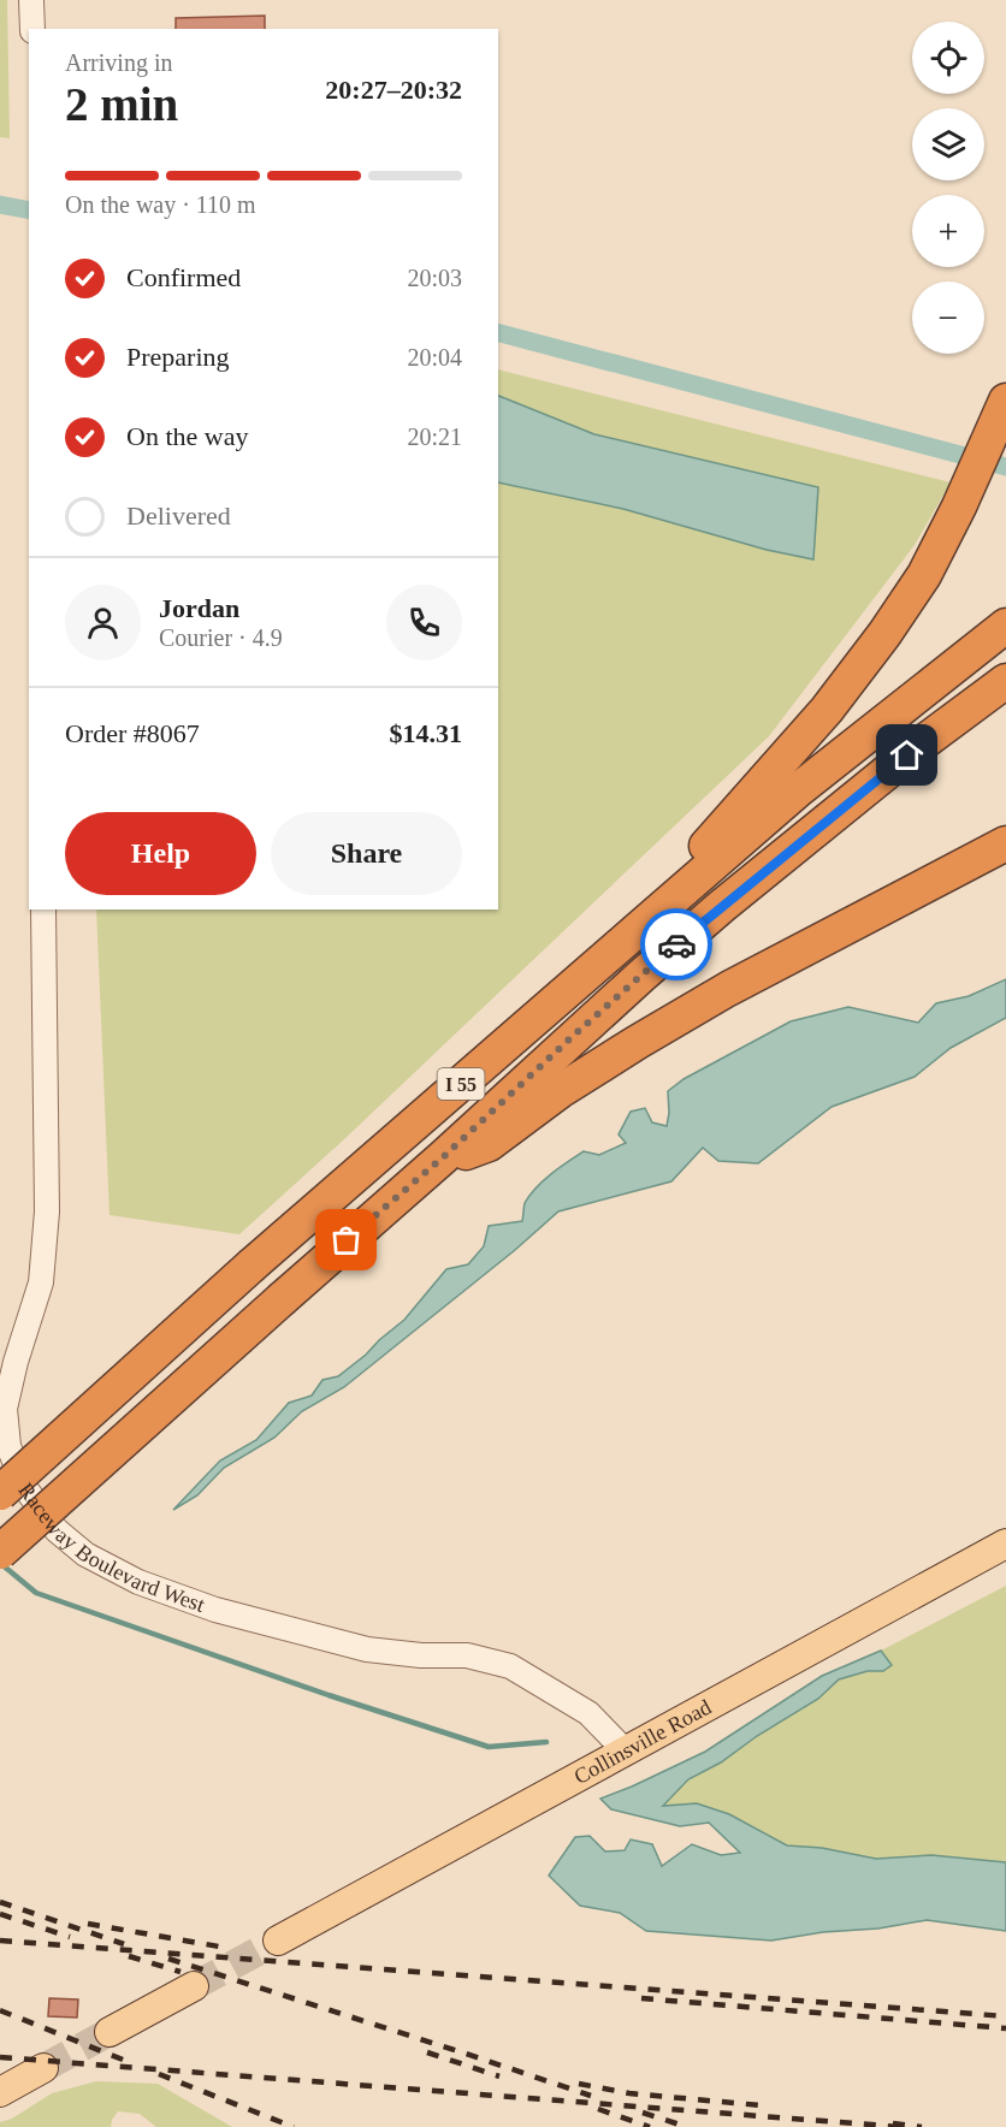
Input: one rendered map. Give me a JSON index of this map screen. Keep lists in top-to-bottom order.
{
  "streets": {
    "highway": ["I 55"],
    "main road": ["Collinsville Road"],
    "street": ["Raceway Boulevard West"]
  },
  "crossings": [
    ["Raceway Boulevard West", "Collinsville Road"]
  ],
  "page": {
    "map_buttons": ["+", "−"],
    "heading": ["2 min", "Arriving in", "20:27–20:32"],
    "panel": [
      "Jordan",
      "Courier · 4.9",
      "Order #8067",
      "$14.31"
    ],
    "bar": "On the way · 110 m",
    "list": [
      ["Confirmed", "20:03"],
      ["Preparing", "20:04"],
      ["On the way", "20:21"],
      "Delivered"
    ],
    "buttons": ["Help", "Share"]
  }
}
